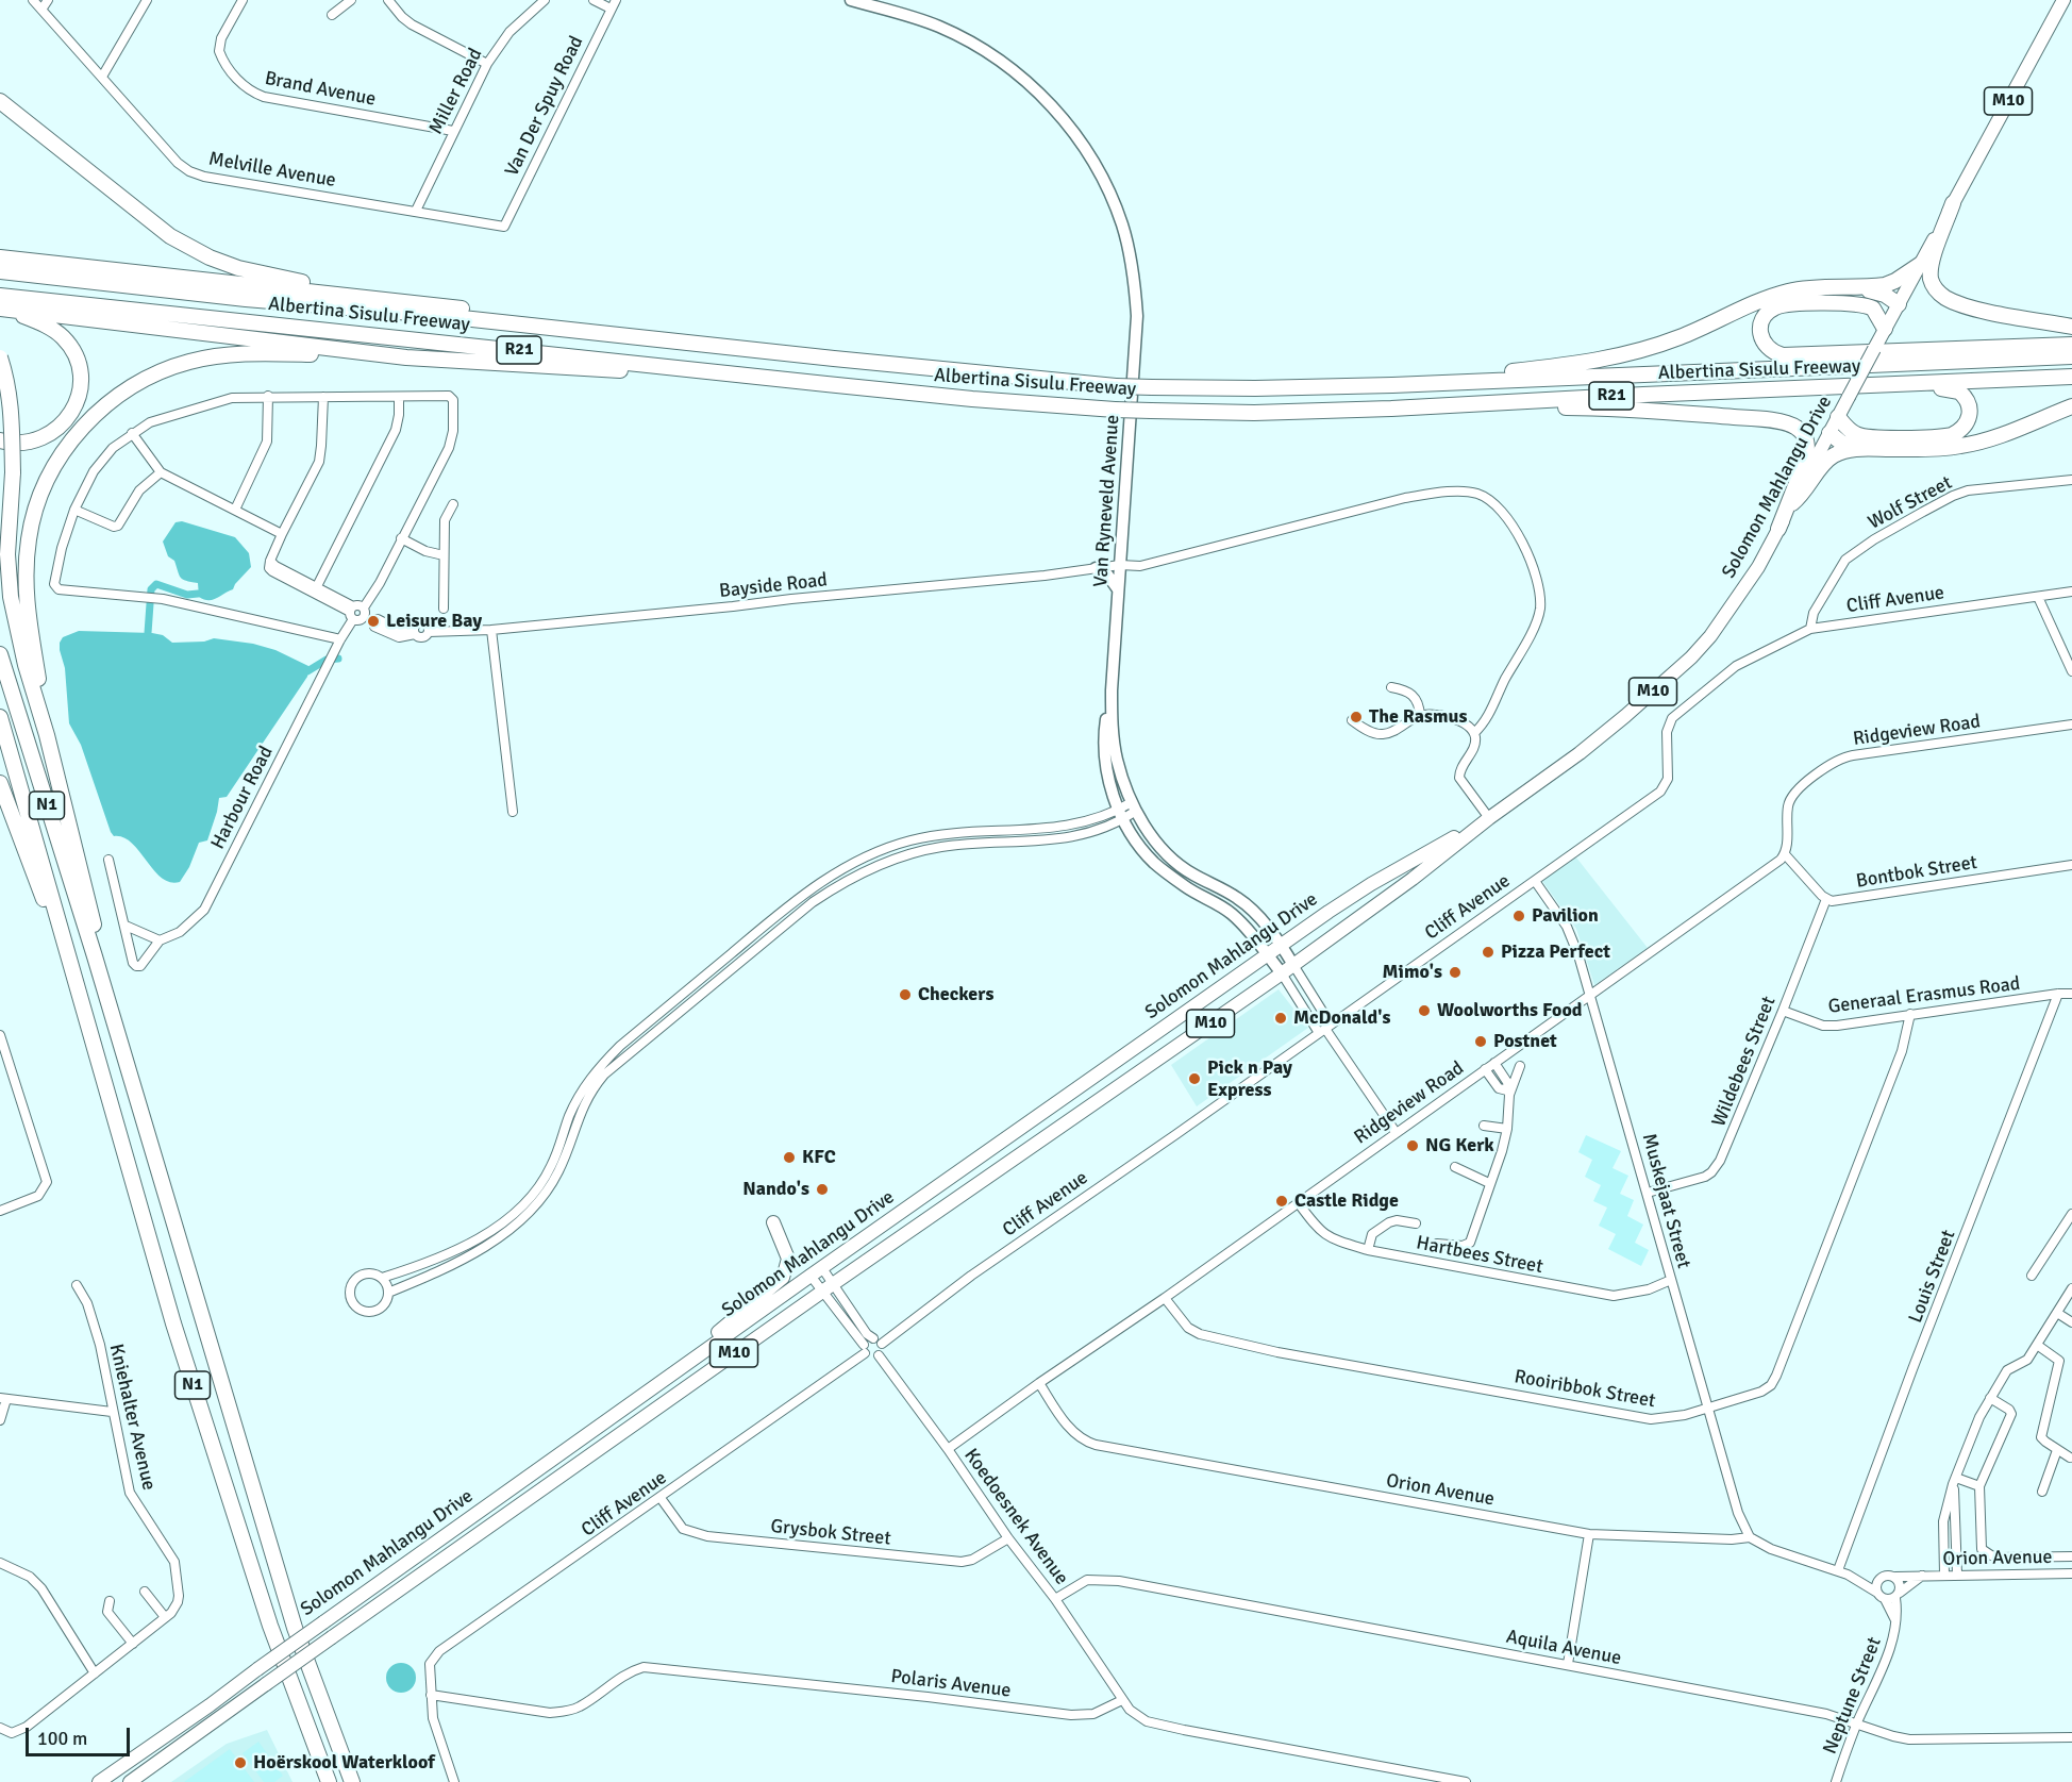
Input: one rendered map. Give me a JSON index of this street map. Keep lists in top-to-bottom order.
{
  "streets": {
    "highway": ["Albertina Sisulu Freeway", "R21", "N1"],
    "main road": ["M10", "Solomon Mahlangu Drive", "Van Ryneveld Avenue"],
    "street": [
      "Brand Avenue",
      "Miller Road",
      "Van Der Spuy Road",
      "Melville Avenue",
      "Wolf Street",
      "Bayside Road",
      "Cliff Avenue",
      "Ridgeview Road",
      "Harbour Road",
      "Bontbok Street",
      "Generaal Erasmus Road",
      "Wildebees Street",
      "Muskejaat Street",
      "Hartbees Street",
      "Louis Street",
      "Rooiribbok Street",
      "Kniehalter Avenue",
      "Orion Avenue",
      "Koedoesnek Avenue",
      "Grysbok Street",
      "Aquila Avenue",
      "Polaris Avenue",
      "Neptune Street"
    ]
  },
  "crossings": [
    ["Brand Avenue", "Miller Road"],
    ["Miller Road", "Melville Avenue"],
    ["Van Der Spuy Road", "Melville Avenue"],
    ["Solomon Mahlangu Drive", "Van Ryneveld Avenue"],
    ["Solomon Mahlangu Drive", "Bayside Road"],
    ["Van Ryneveld Avenue", "Bayside Road"],
    ["Wolf Street", "Cliff Avenue"],
    ["Bayside Road", "Harbour Road"],
    ["Cliff Avenue", "Muskejaat Street"],
    ["Cliff Avenue", "Koedoesnek Avenue"],
    ["Cliff Avenue", "Grysbok Street"],
    ["Cliff Avenue", "Polaris Avenue"],
    ["Ridgeview Road", "Muskejaat Street"],
    ["Ridgeview Road", "Hartbees Street"],
    ["Ridgeview Road", "Rooiribbok Street"],
    ["Ridgeview Road", "Orion Avenue"],
    ["Ridgeview Road", "Koedoesnek Avenue"],
    ["Bontbok Street", "Wildebees Street"],
    ["Generaal Erasmus Road", "Wildebees Street"],
    ["Generaal Erasmus Road", "Louis Street"],
    ["Generaal Erasmus Road", "Rooiribbok Street"],
    ["Wildebees Street", "Muskejaat Street"],
    ["Muskejaat Street", "Hartbees Street"],
    ["Muskejaat Street", "Rooiribbok Street"],
    ["Muskejaat Street", "Orion Avenue"],
    ["Louis Street", "Orion Avenue"],
    ["Orion Avenue", "Neptune Street"],
    ["Koedoesnek Avenue", "Grysbok Street"],
    ["Koedoesnek Avenue", "Aquila Avenue"],
    ["Koedoesnek Avenue", "Polaris Avenue"],
    ["Aquila Avenue", "Neptune Street"]
  ],
  "places": [
    "Leisure Bay",
    "The Rasmus",
    "Pavilion",
    "Pizza Perfect",
    "Mimo's",
    "Checkers",
    "Woolworths Food",
    "McDonald's",
    "Postnet",
    "Pick n Pay Express",
    "NG Kerk",
    "KFC",
    "Nando's",
    "Castle Ridge",
    "Hoërskool Waterkloof"
  ],
  "scale_bar": "100 m"
}
